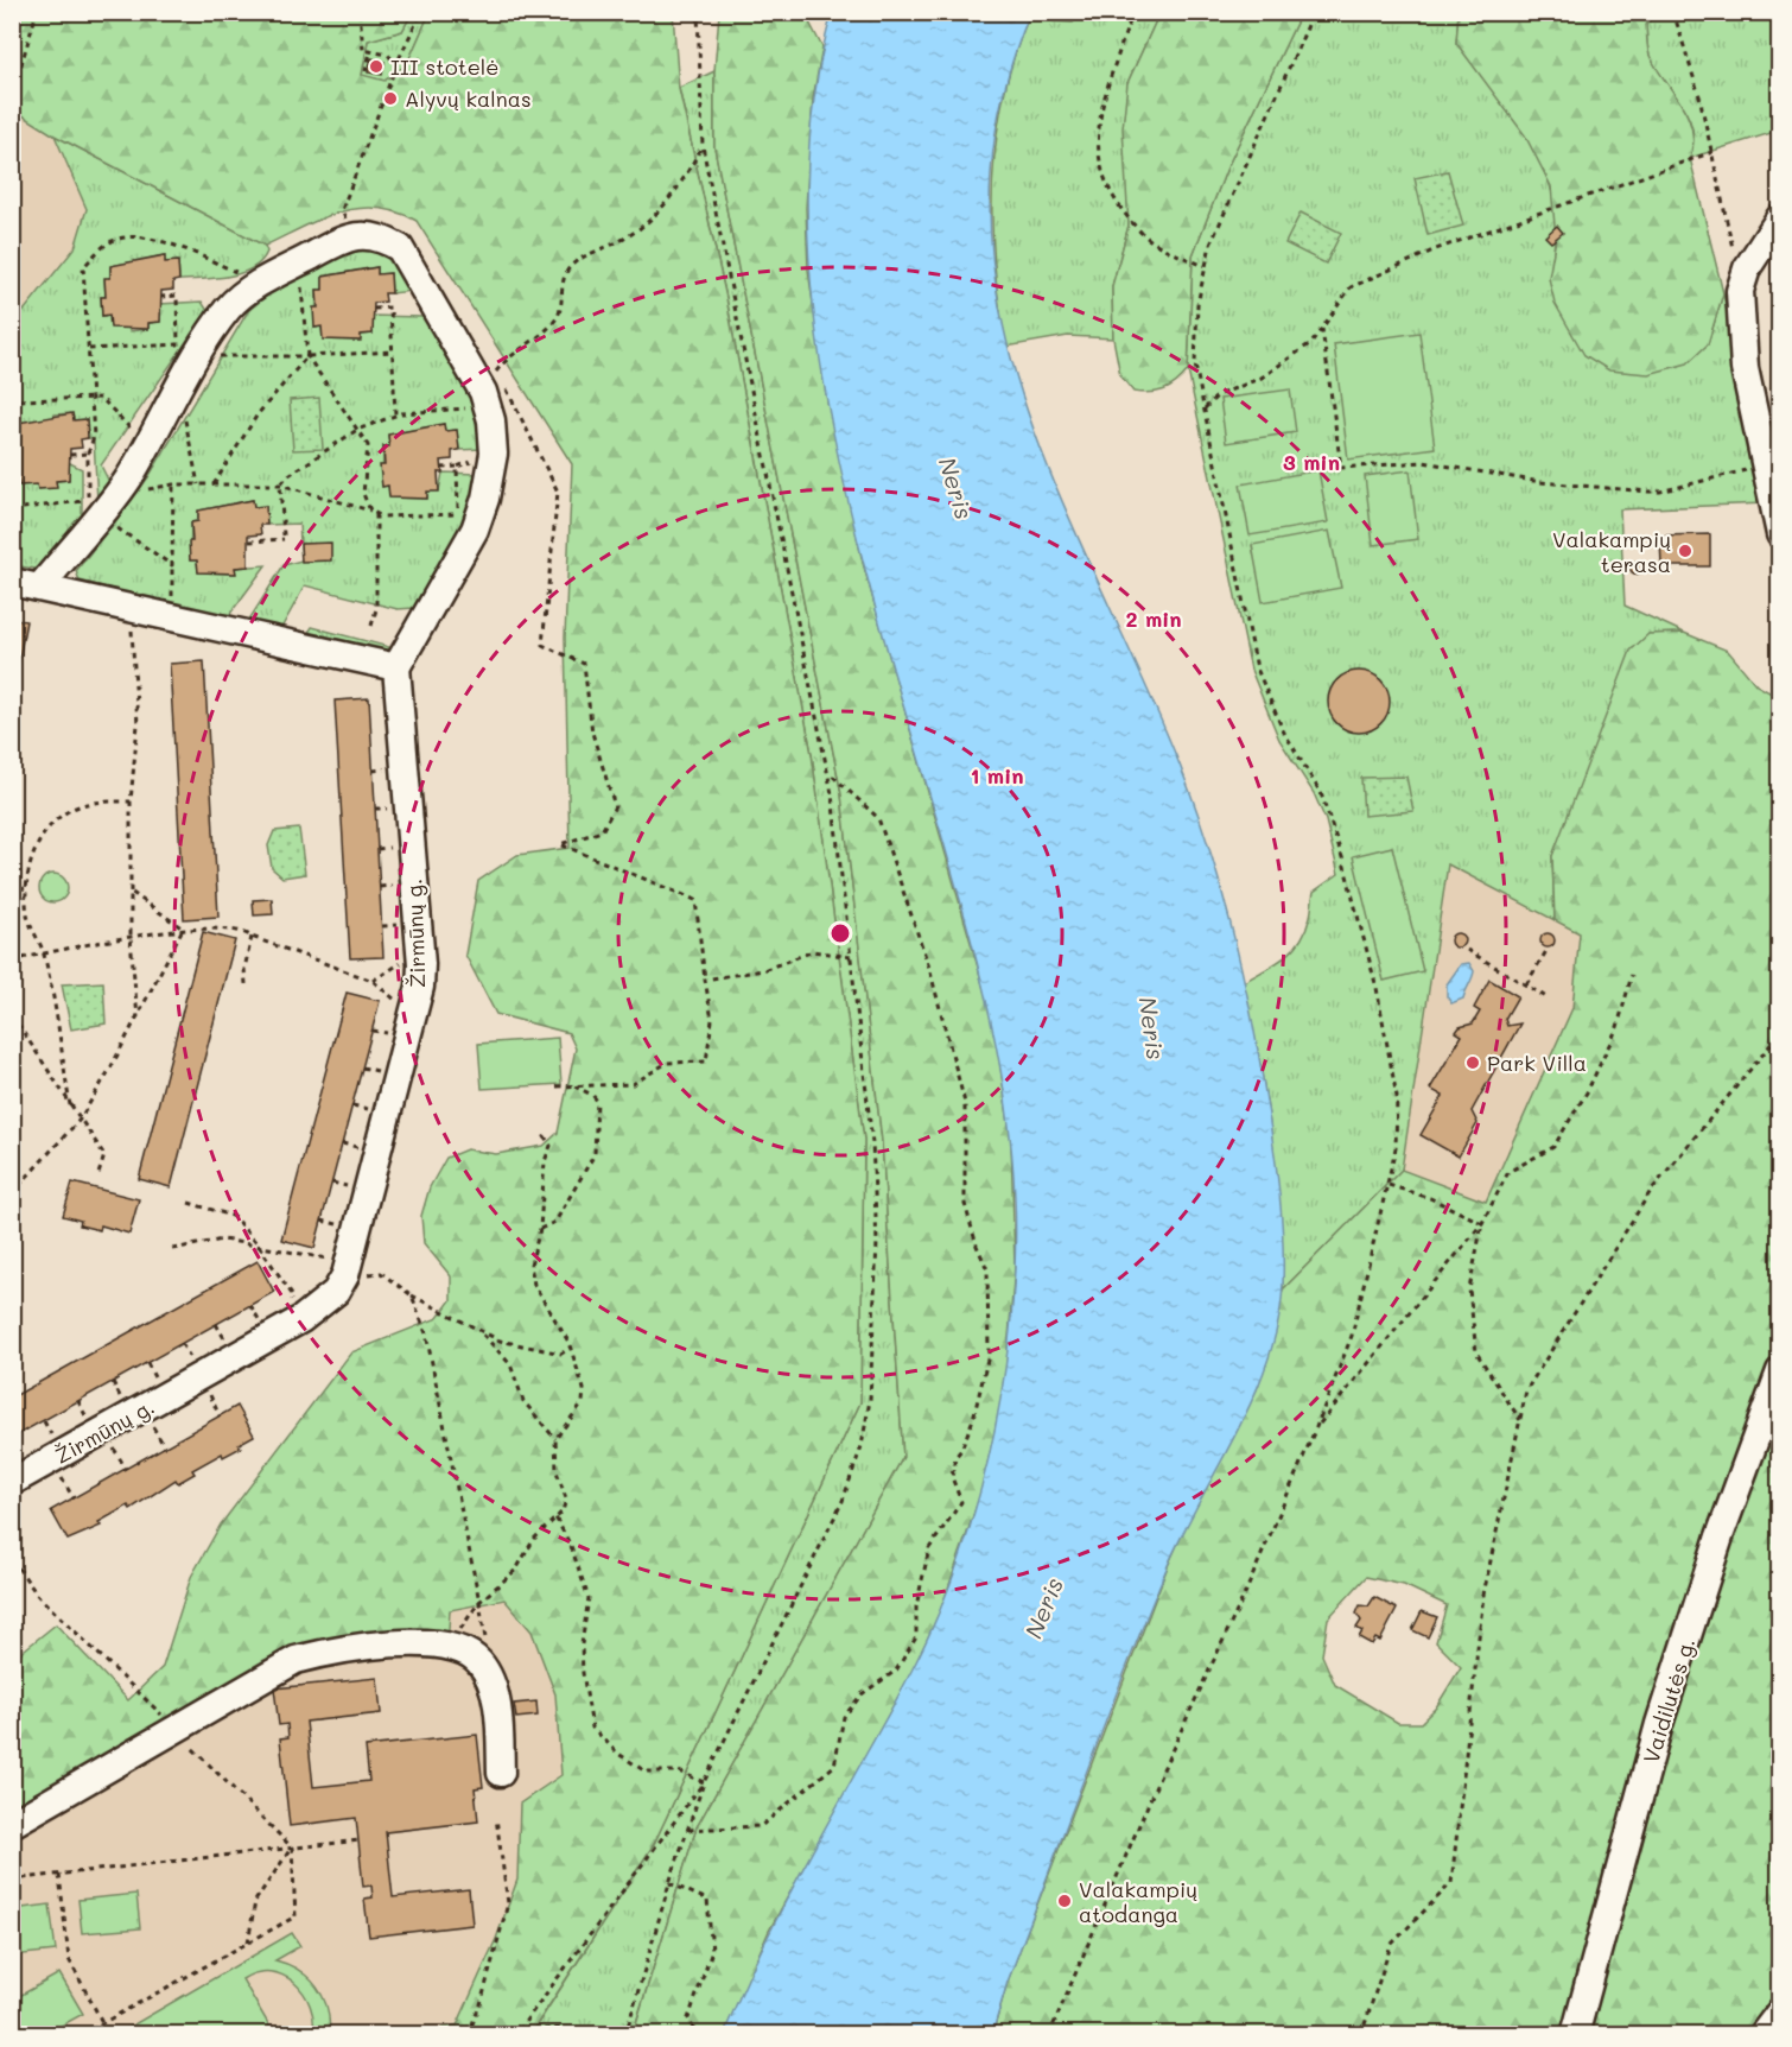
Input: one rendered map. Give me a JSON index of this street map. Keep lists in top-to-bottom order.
{
  "streets": {
    "street": ["Žirmūnų g.", "Vaidilutės g."]
  },
  "water": ["Neris"],
  "places": [
    "III stotelė",
    "Alyvų kalnas",
    "Valakampių terasa",
    "Park Villa",
    "Valakampių atodanga"
  ],
  "rings": ["3 min", "2 min", "1 min"]
}
